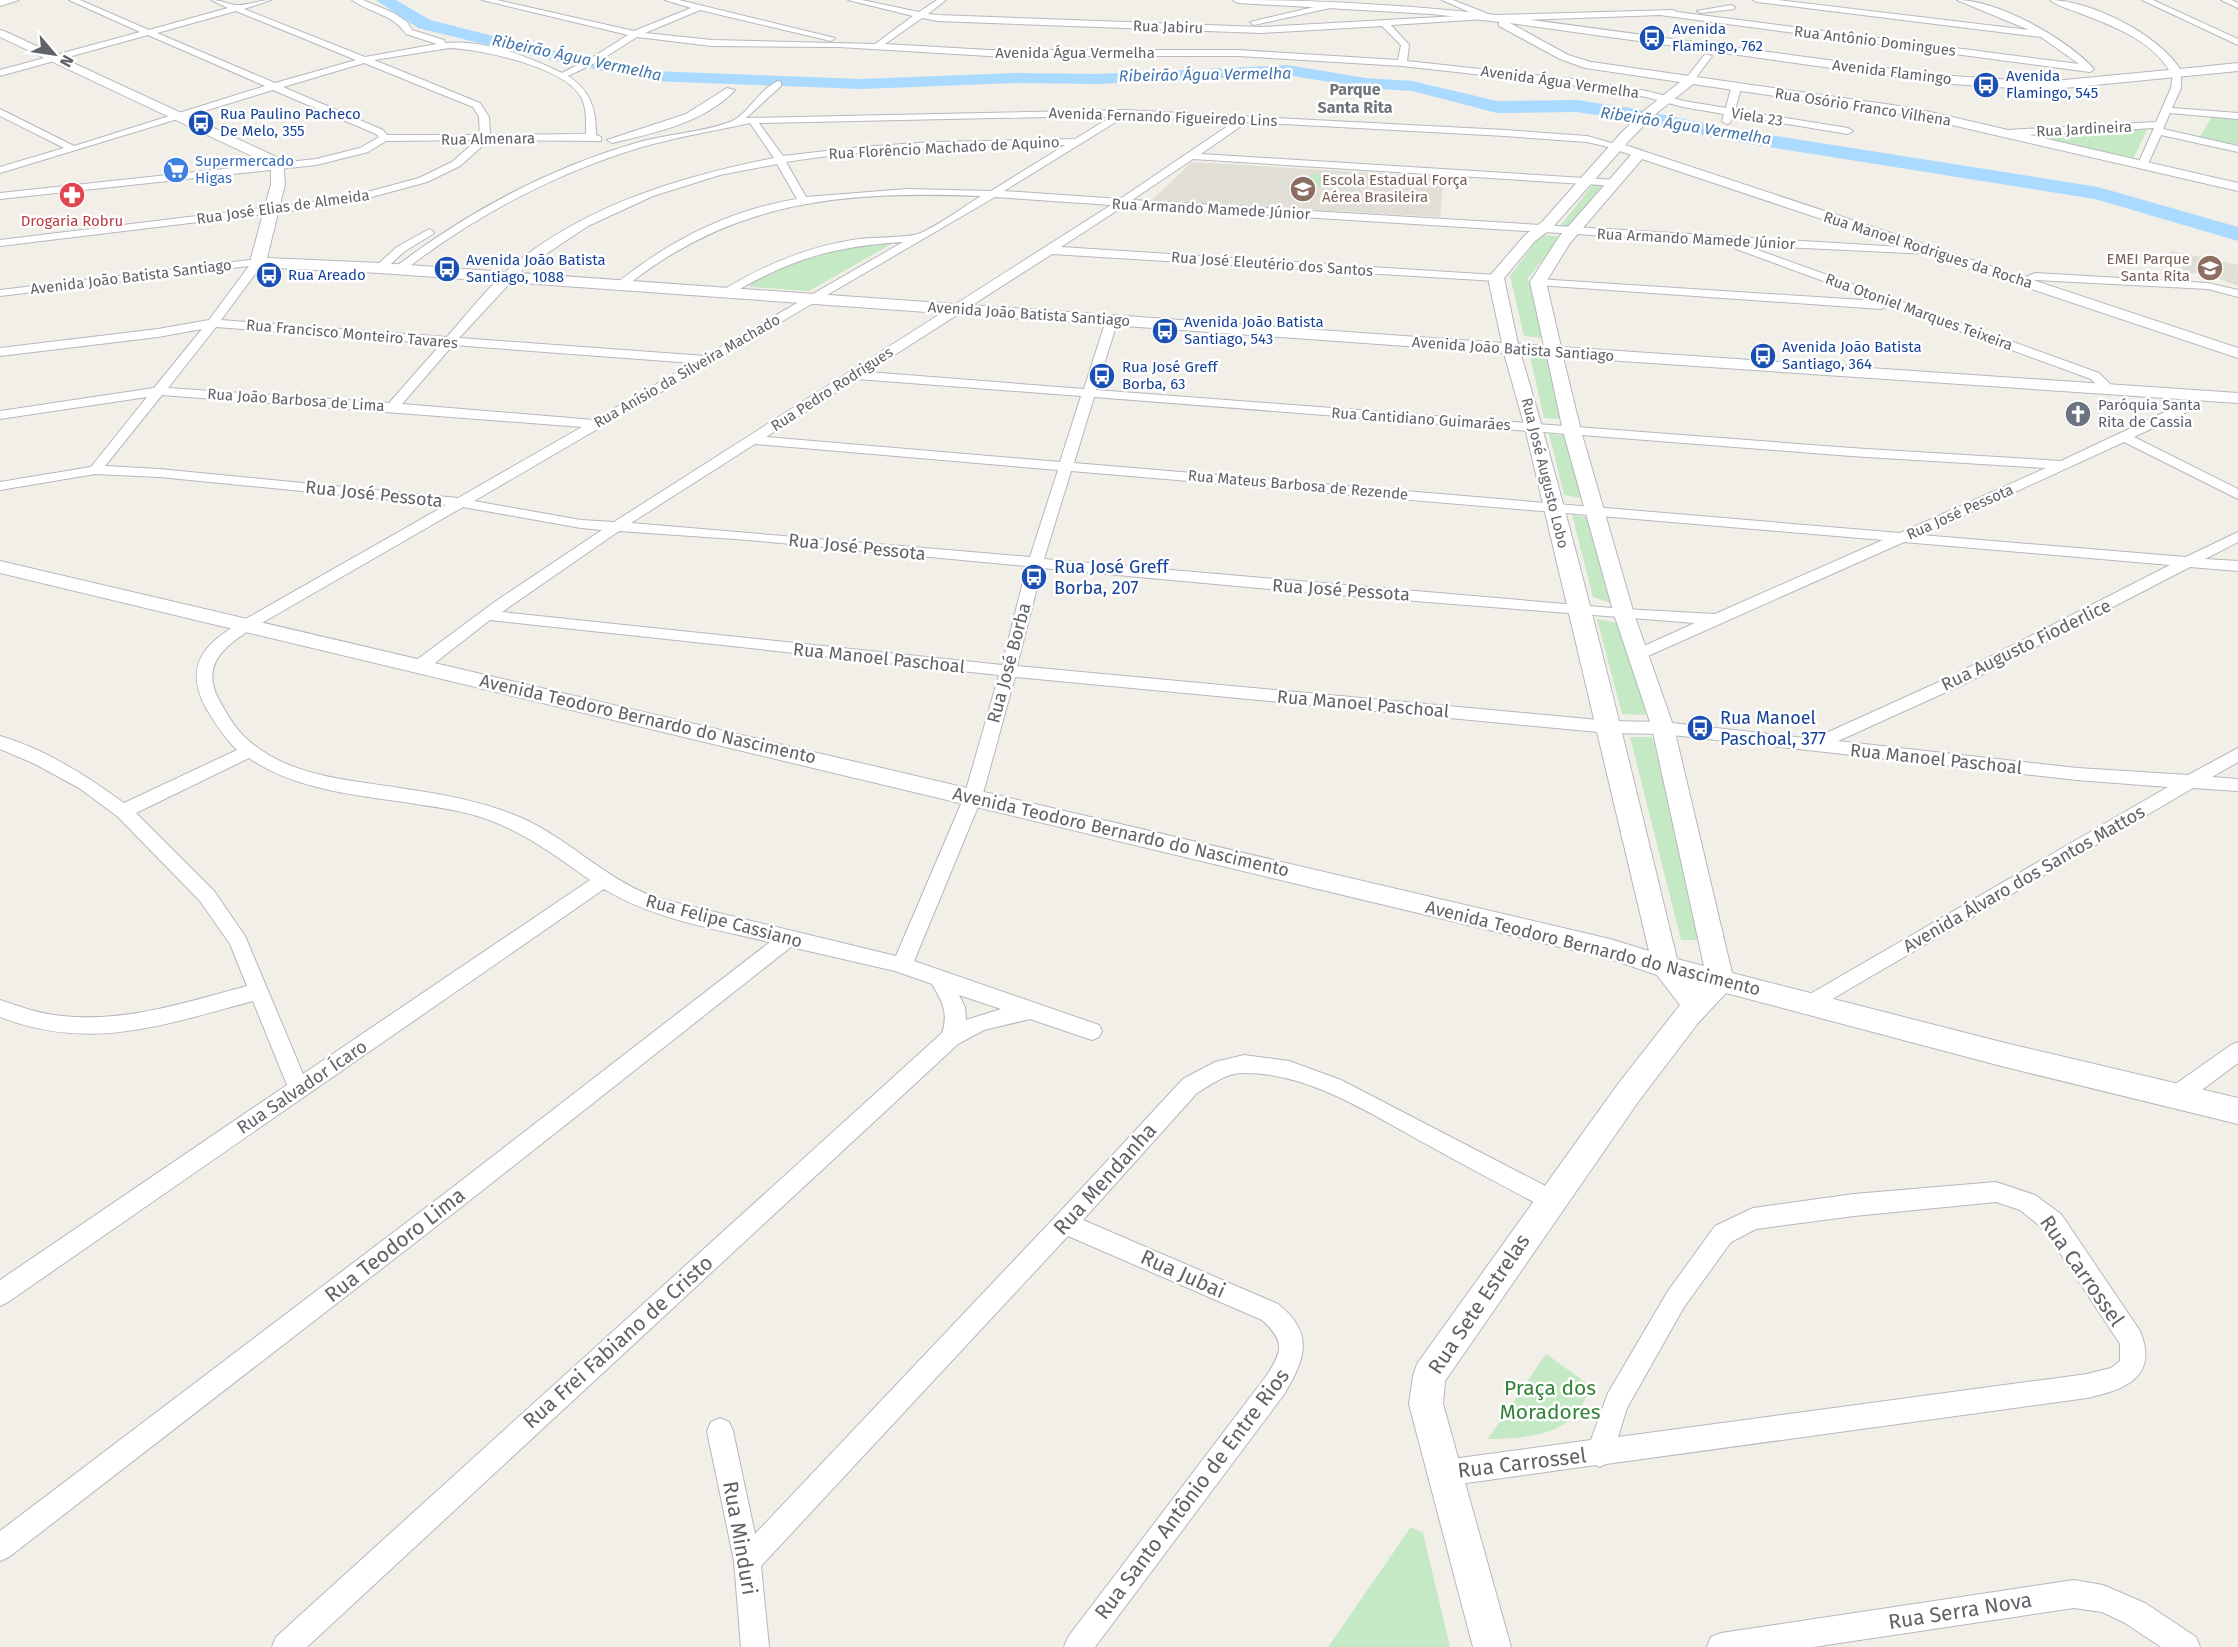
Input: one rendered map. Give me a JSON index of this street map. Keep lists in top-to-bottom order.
{
  "streets": {
    "street": [
      "Rua Jabiru",
      "Rua Antônio Domingues",
      "Avenida Água Vermelha",
      "Avenida Flamingo",
      "Rua Osório Franco Vilhena",
      "Avenida Fernando Figueiredo Lins",
      "Viela 23",
      "Rua Jardineira",
      "Rua Almenara",
      "Rua Florêncio Machado de Aquino",
      "Rua José Elias de Almeida",
      "Rua Armando Mamede Júnior",
      "Rua Manoel Rodrigues da Rocha",
      "Rua José Eleutério dos Santos",
      "Avenida João Batista Santiago",
      "Rua Otoniel Marques Teixeira",
      "Rua Francisco Monteiro Tavares",
      "Rua Anísio da Silveira Machado",
      "Rua Pedro Rodrigues",
      "Rua João Barbosa de Lima",
      "Rua Cantidiano Guimarães",
      "Rua José Augusto Lobo",
      "Rua Mateus Barbosa de Rezende",
      "Rua José Pessota",
      "Rua Augusto Fioderlice",
      "Rua Manoel Paschoal",
      "Rua José Borba",
      "Avenida Teodoro Bernardo do Nascimento",
      "Avenida Álvaro dos Santos Mattos",
      "Rua Felipe Cassiano",
      "Rua Salvador Ícaro",
      "Rua Mendanha",
      "Rua Teodoro Lima",
      "Rua Carrossel",
      "Rua Jubai",
      "Rua Sete Estrelas",
      "Rua Frei Fabiano de Cristo",
      "Rua Santo Antônio de Entre Rios",
      "Rua Minduri",
      "Rua Serra Nova"
    ]
  },
  "crossings": [
    ["Rua Jabiru", "Avenida Flamingo"],
    ["Rua Jabiru", "Rua Osório Franco Vilhena"],
    ["Avenida Água Vermelha", "Viela 23"],
    ["Avenida Flamingo", "Rua Osório Franco Vilhena"],
    ["Rua Osório Franco Vilhena", "Rua Jardineira"],
    ["Avenida Fernando Figueiredo Lins", "Rua Almenara"],
    ["Avenida Fernando Figueiredo Lins", "Rua Manoel Rodrigues da Rocha"],
    ["Avenida Fernando Figueiredo Lins", "Avenida João Batista Santiago"],
    ["Avenida Fernando Figueiredo Lins", "Rua Anísio da Silveira Machado"],
    ["Avenida Fernando Figueiredo Lins", "Rua Pedro Rodrigues"],
    ["Rua Almenara", "Rua José Elias de Almeida"],
    ["Rua Florêncio Machado de Aquino", "Avenida João Batista Santiago"],
    ["Rua Florêncio Machado de Aquino", "Rua Francisco Monteiro Tavares"],
    ["Rua Florêncio Machado de Aquino", "Rua Anísio da Silveira Machado"],
    ["Rua Florêncio Machado de Aquino", "Rua João Barbosa de Lima"],
    ["Rua Armando Mamede Júnior", "Rua Manoel Rodrigues da Rocha"],
    ["Rua Armando Mamede Júnior", "Avenida João Batista Santiago"],
    ["Rua Armando Mamede Júnior", "Rua Otoniel Marques Teixeira"],
    ["Rua Armando Mamede Júnior", "Rua Anísio da Silveira Machado"],
    ["Rua Armando Mamede Júnior", "Rua Pedro Rodrigues"],
    ["Rua José Eleutério dos Santos", "Rua Pedro Rodrigues"],
    ["Rua José Eleutério dos Santos", "Rua José Augusto Lobo"],
    ["Avenida João Batista Santiago", "Rua Otoniel Marques Teixeira"],
    ["Avenida João Batista Santiago", "Rua Anísio da Silveira Machado"],
    ["Avenida João Batista Santiago", "Rua Pedro Rodrigues"],
    ["Avenida João Batista Santiago", "Rua José Augusto Lobo"],
    ["Avenida João Batista Santiago", "Rua José Pessota"],
    ["Avenida João Batista Santiago", "Rua José Borba"],
    ["Rua Francisco Monteiro Tavares", "Rua Anísio da Silveira Machado"],
    ["Rua Anísio da Silveira Machado", "Rua João Barbosa de Lima"],
    ["Rua Anísio da Silveira Machado", "Rua José Pessota"],
    ["Rua Anísio da Silveira Machado", "Avenida Teodoro Bernardo do Nascimento"],
    ["Rua Anísio da Silveira Machado", "Rua Felipe Cassiano"],
    ["Rua Pedro Rodrigues", "Rua Cantidiano Guimarães"],
    ["Rua Pedro Rodrigues", "Rua Mateus Barbosa de Rezende"],
    ["Rua Pedro Rodrigues", "Rua José Pessota"],
    ["Rua Pedro Rodrigues", "Rua Manoel Paschoal"],
    ["Rua Pedro Rodrigues", "Avenida Teodoro Bernardo do Nascimento"],
    ["Rua Cantidiano Guimarães", "Rua José Augusto Lobo"],
    ["Rua Cantidiano Guimarães", "Rua José Pessota"],
    ["Rua Cantidiano Guimarães", "Rua José Borba"],
    ["Rua José Augusto Lobo", "Rua Mateus Barbosa de Rezende"],
    ["Rua José Augusto Lobo", "Rua José Pessota"],
    ["Rua José Augusto Lobo", "Rua Manoel Paschoal"],
    ["Rua José Augusto Lobo", "Avenida Teodoro Bernardo do Nascimento"],
    ["Rua Mateus Barbosa de Rezende", "Rua José Pessota"],
    ["Rua Mateus Barbosa de Rezende", "Rua Augusto Fioderlice"],
    ["Rua Mateus Barbosa de Rezende", "Rua José Borba"],
    ["Rua José Pessota", "Rua José Borba"],
    ["Rua Augusto Fioderlice", "Rua Manoel Paschoal"],
    ["Rua Manoel Paschoal", "Rua José Borba"],
    ["Rua Manoel Paschoal", "Avenida Álvaro dos Santos Mattos"],
    ["Rua José Borba", "Avenida Teodoro Bernardo do Nascimento"],
    ["Rua José Borba", "Rua Felipe Cassiano"],
    ["Avenida Teodoro Bernardo do Nascimento", "Avenida Álvaro dos Santos Mattos"],
    ["Avenida Teodoro Bernardo do Nascimento", "Rua Felipe Cassiano"],
    ["Avenida Teodoro Bernardo do Nascimento", "Rua Sete Estrelas"],
    ["Rua Felipe Cassiano", "Rua Salvador Ícaro"],
    ["Rua Felipe Cassiano", "Rua Teodoro Lima"],
    ["Rua Felipe Cassiano", "Rua Frei Fabiano de Cristo"],
    ["Rua Mendanha", "Rua Jubai"],
    ["Rua Mendanha", "Rua Sete Estrelas"],
    ["Rua Mendanha", "Rua Minduri"],
    ["Rua Carrossel", "Rua Sete Estrelas"],
    ["Rua Jubai", "Rua Santo Antônio de Entre Rios"]
  ],
  "districts": ["Parque Santa Rita"],
  "water": ["Ribeirão Água Vermelha"],
  "parks": ["Praça dos Moradores"],
  "places": {
    "bus stop": [
      "Avenida Flamingo, 762",
      "Avenida Flamingo, 545",
      "Rua Paulino Pacheco De Melo, 355",
      "Avenida João Batista Santiago, 1088",
      "Rua Areado",
      "Avenida João Batista Santiago, 543",
      "Avenida João Batista Santiago, 364",
      "Rua José Greff Borba, 63",
      "Rua José Greff Borba, 207",
      "Rua Manoel Paschoal, 377"
    ],
    "supermarket": ["Supermercado Higas"],
    "school or university": ["Escola Estadual Força Aérea Brasileira", "EMEI Parque Santa Rita"],
    "pharmacy": ["Drogaria Robru"],
    "church": ["Paróquia Santa Rita de Cassia"]
  },
  "north": "bottom right"
}
